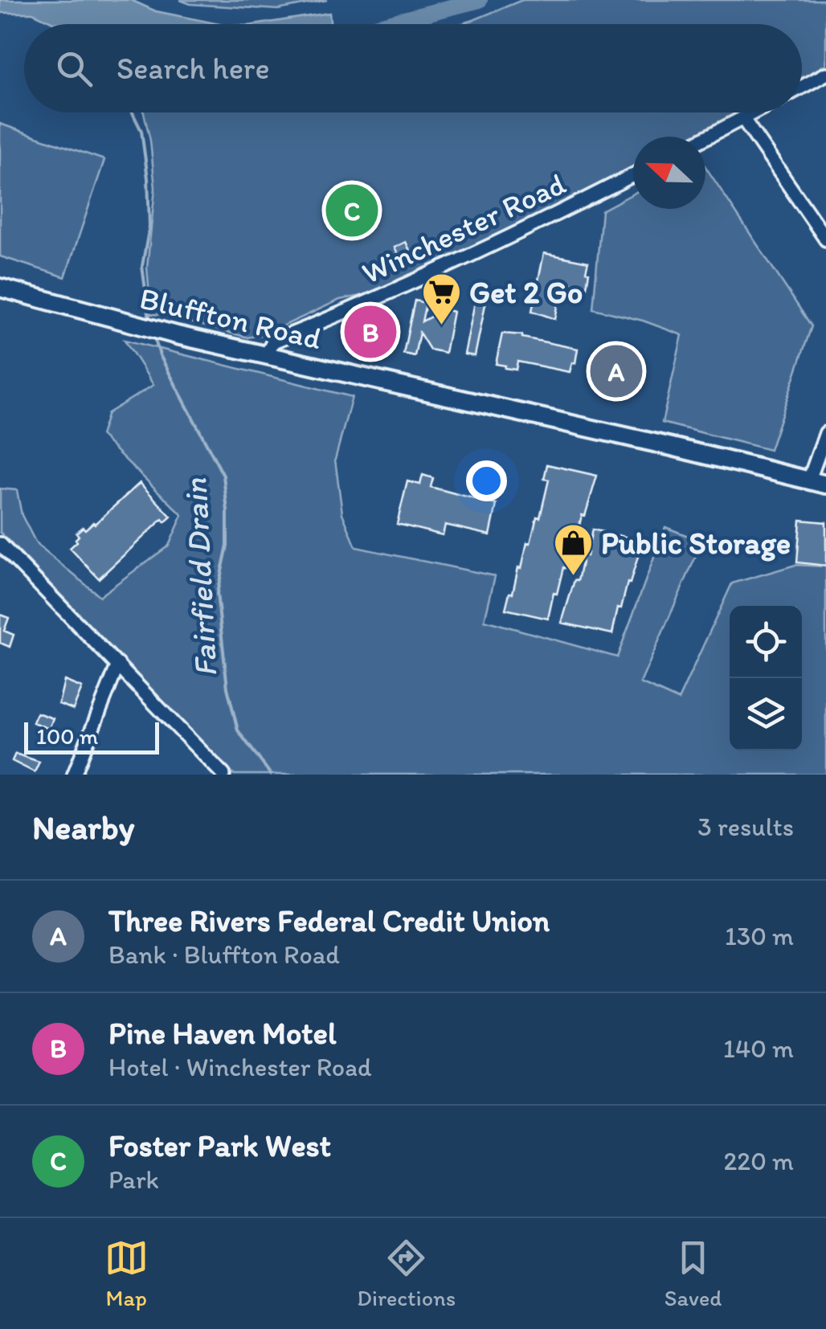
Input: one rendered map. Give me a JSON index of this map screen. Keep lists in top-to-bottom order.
{
  "streets": {
    "main road": ["Bluffton Road"],
    "street": ["Winchester Road"]
  },
  "crossings": [
    ["Winchester Road", "Bluffton Road"]
  ],
  "water": ["Fairfield Drain"],
  "places": {
    "supermarket": ["Get 2 Go"],
    "shop": ["Public Storage"]
  },
  "scale_bar": "100 m",
  "north": "left",
  "page": {
    "search": "Search here",
    "pins": ["C", "B", "A"],
    "scale": "100 m",
    "heading": ["Nearby", "3 results"],
    "list": [
      {
        "mark": "A",
        "name": "Three Rivers Federal Credit Union",
        "note": "Bank · Bluffton Road",
        "value": "130 m"
      },
      {
        "mark": "B",
        "name": "Pine Haven Motel",
        "note": "Hotel · Winchester Road",
        "value": "140 m"
      },
      {
        "mark": "C",
        "name": "Foster Park West",
        "note": "Park",
        "value": "220 m"
      }
    ],
    "nav": ["Map", "Directions", "Saved"]
  }
}
